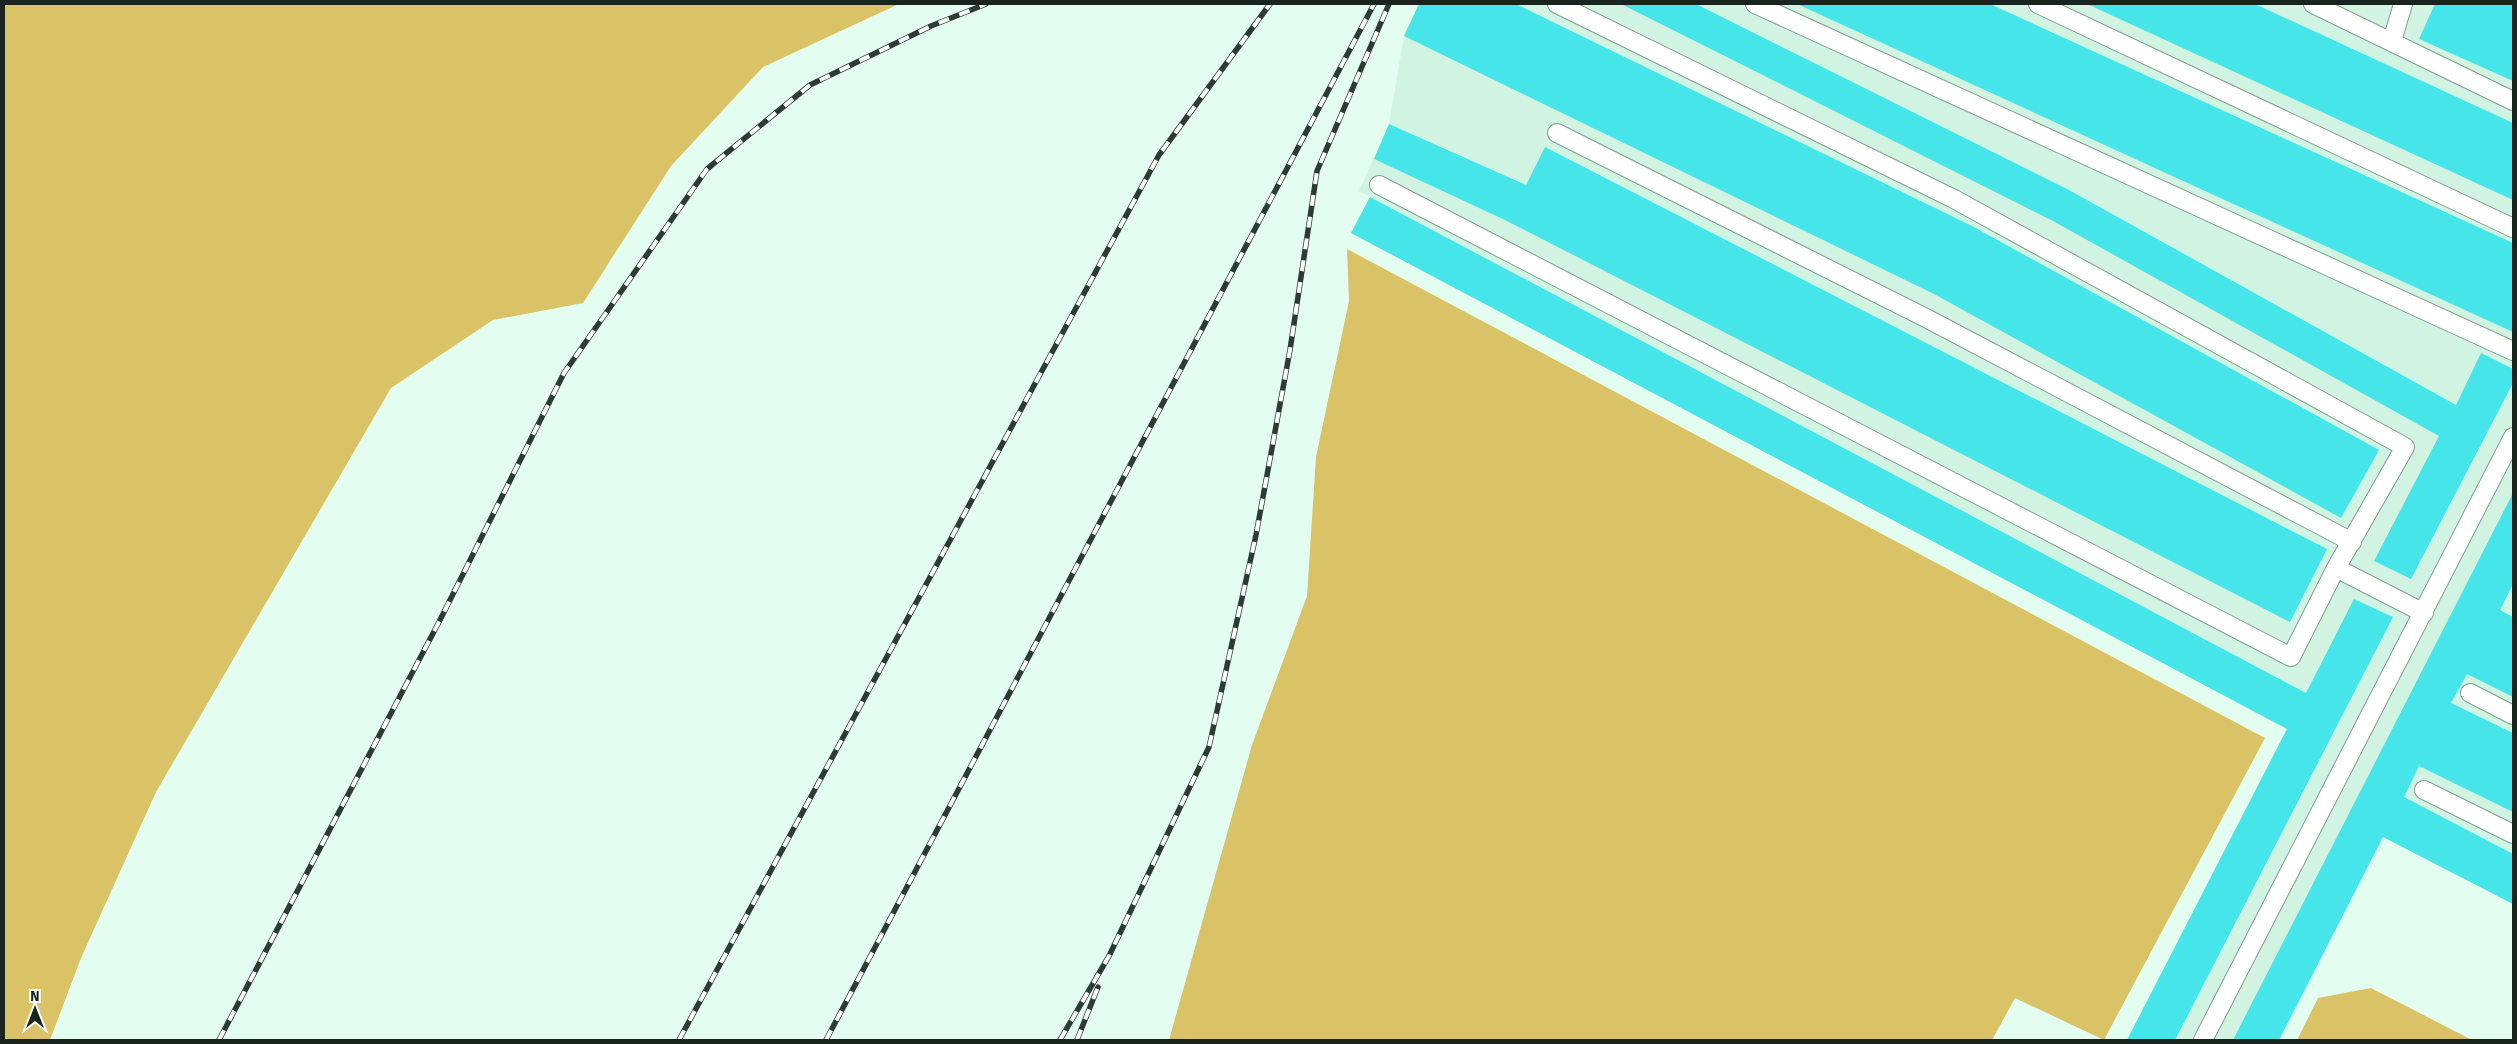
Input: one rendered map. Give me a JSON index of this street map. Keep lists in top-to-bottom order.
{
  "north": "top"
}
